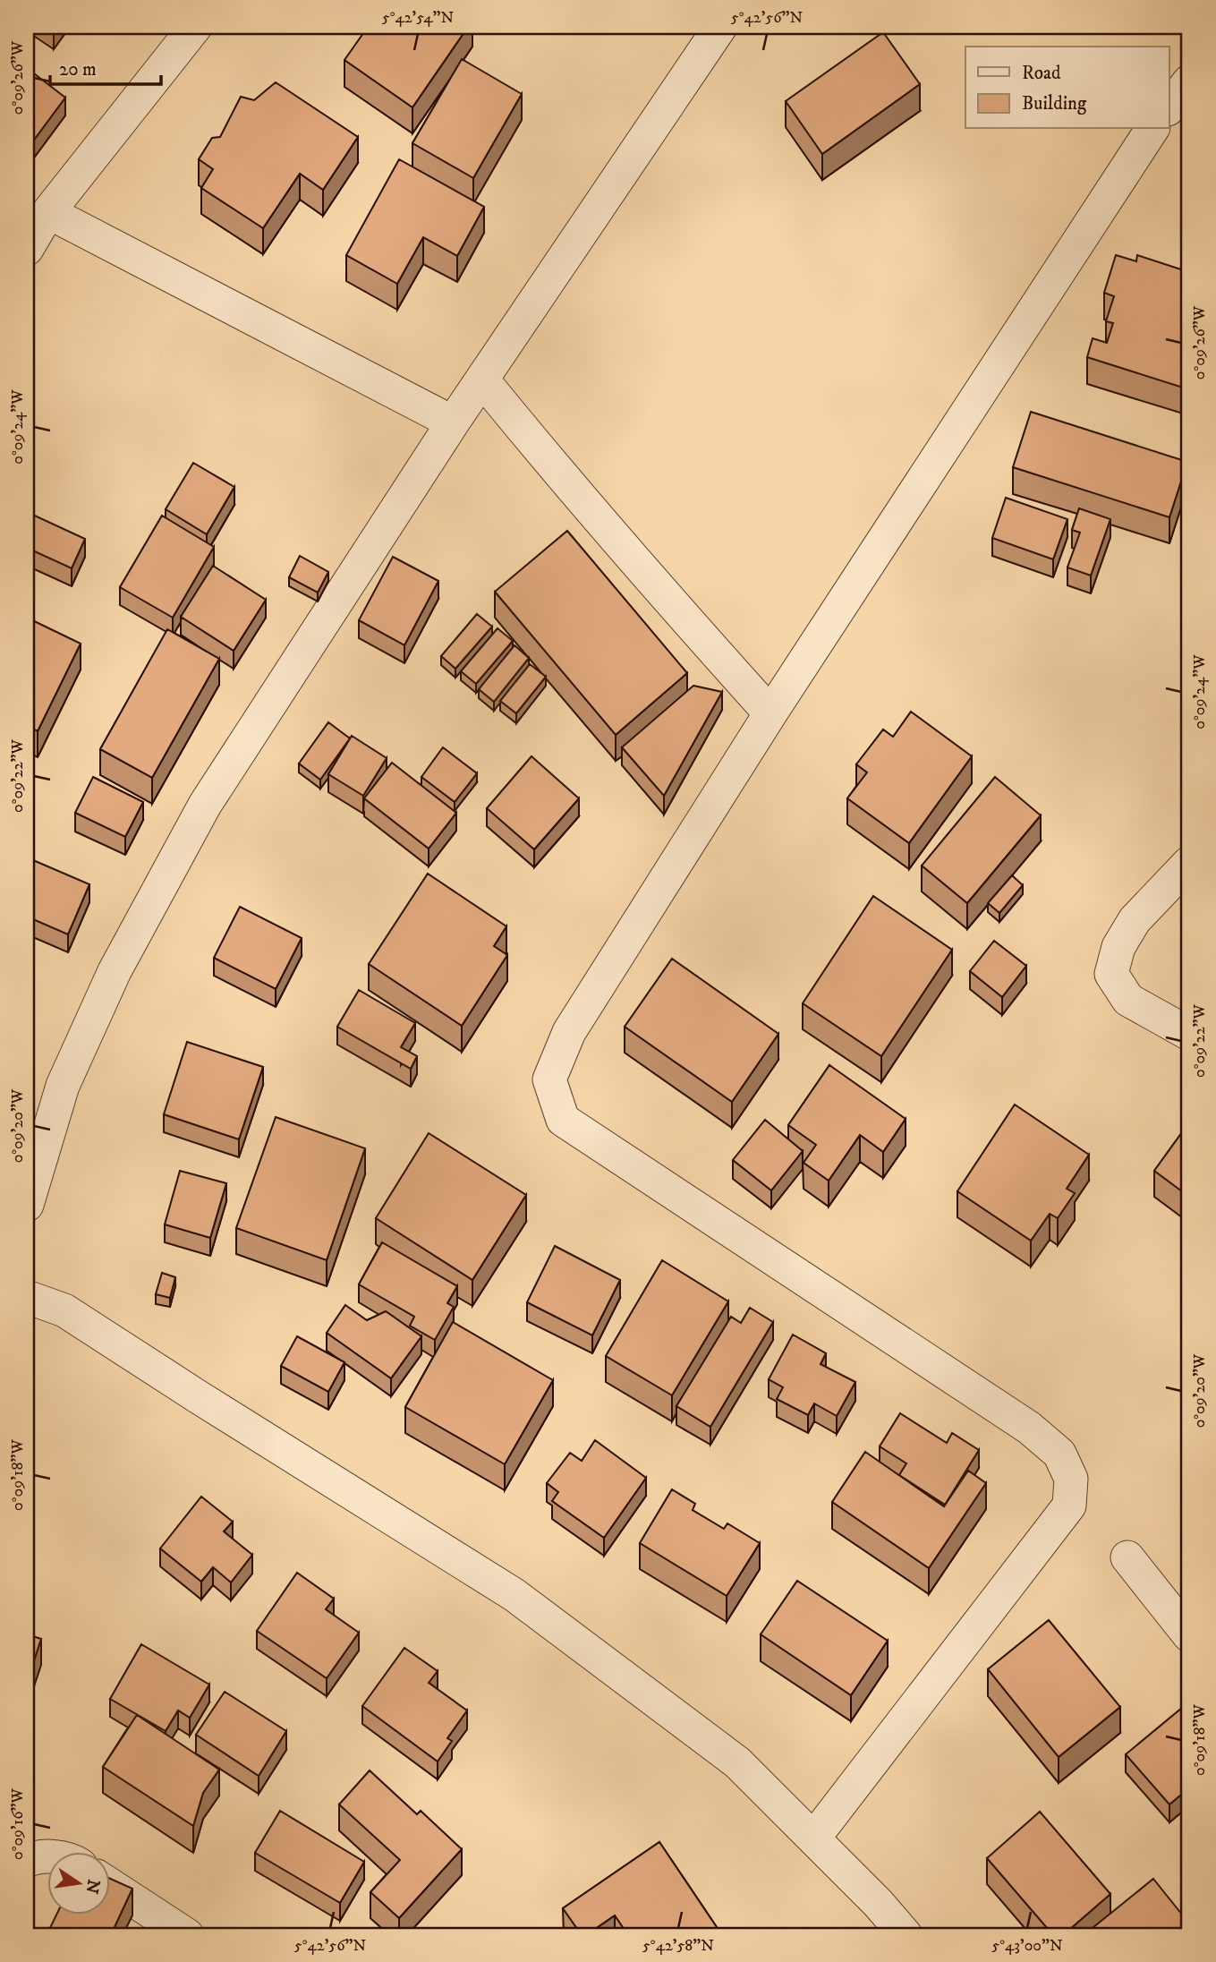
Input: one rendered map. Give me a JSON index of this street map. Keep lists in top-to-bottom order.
{
  "legend": ["Road", "Building"],
  "scale_bar": "20 m",
  "north": "right",
  "coordinates": [
    "5°42'54\"N",
    "5°42'56\"N",
    "0°09'26\"W",
    "0°09'24\"W",
    "0°09'22\"W",
    "0°09'20\"W",
    "0°09'18\"W",
    "0°09'16\"W",
    "5°42'58\"N",
    "5°43'00\"N"
  ]
}
